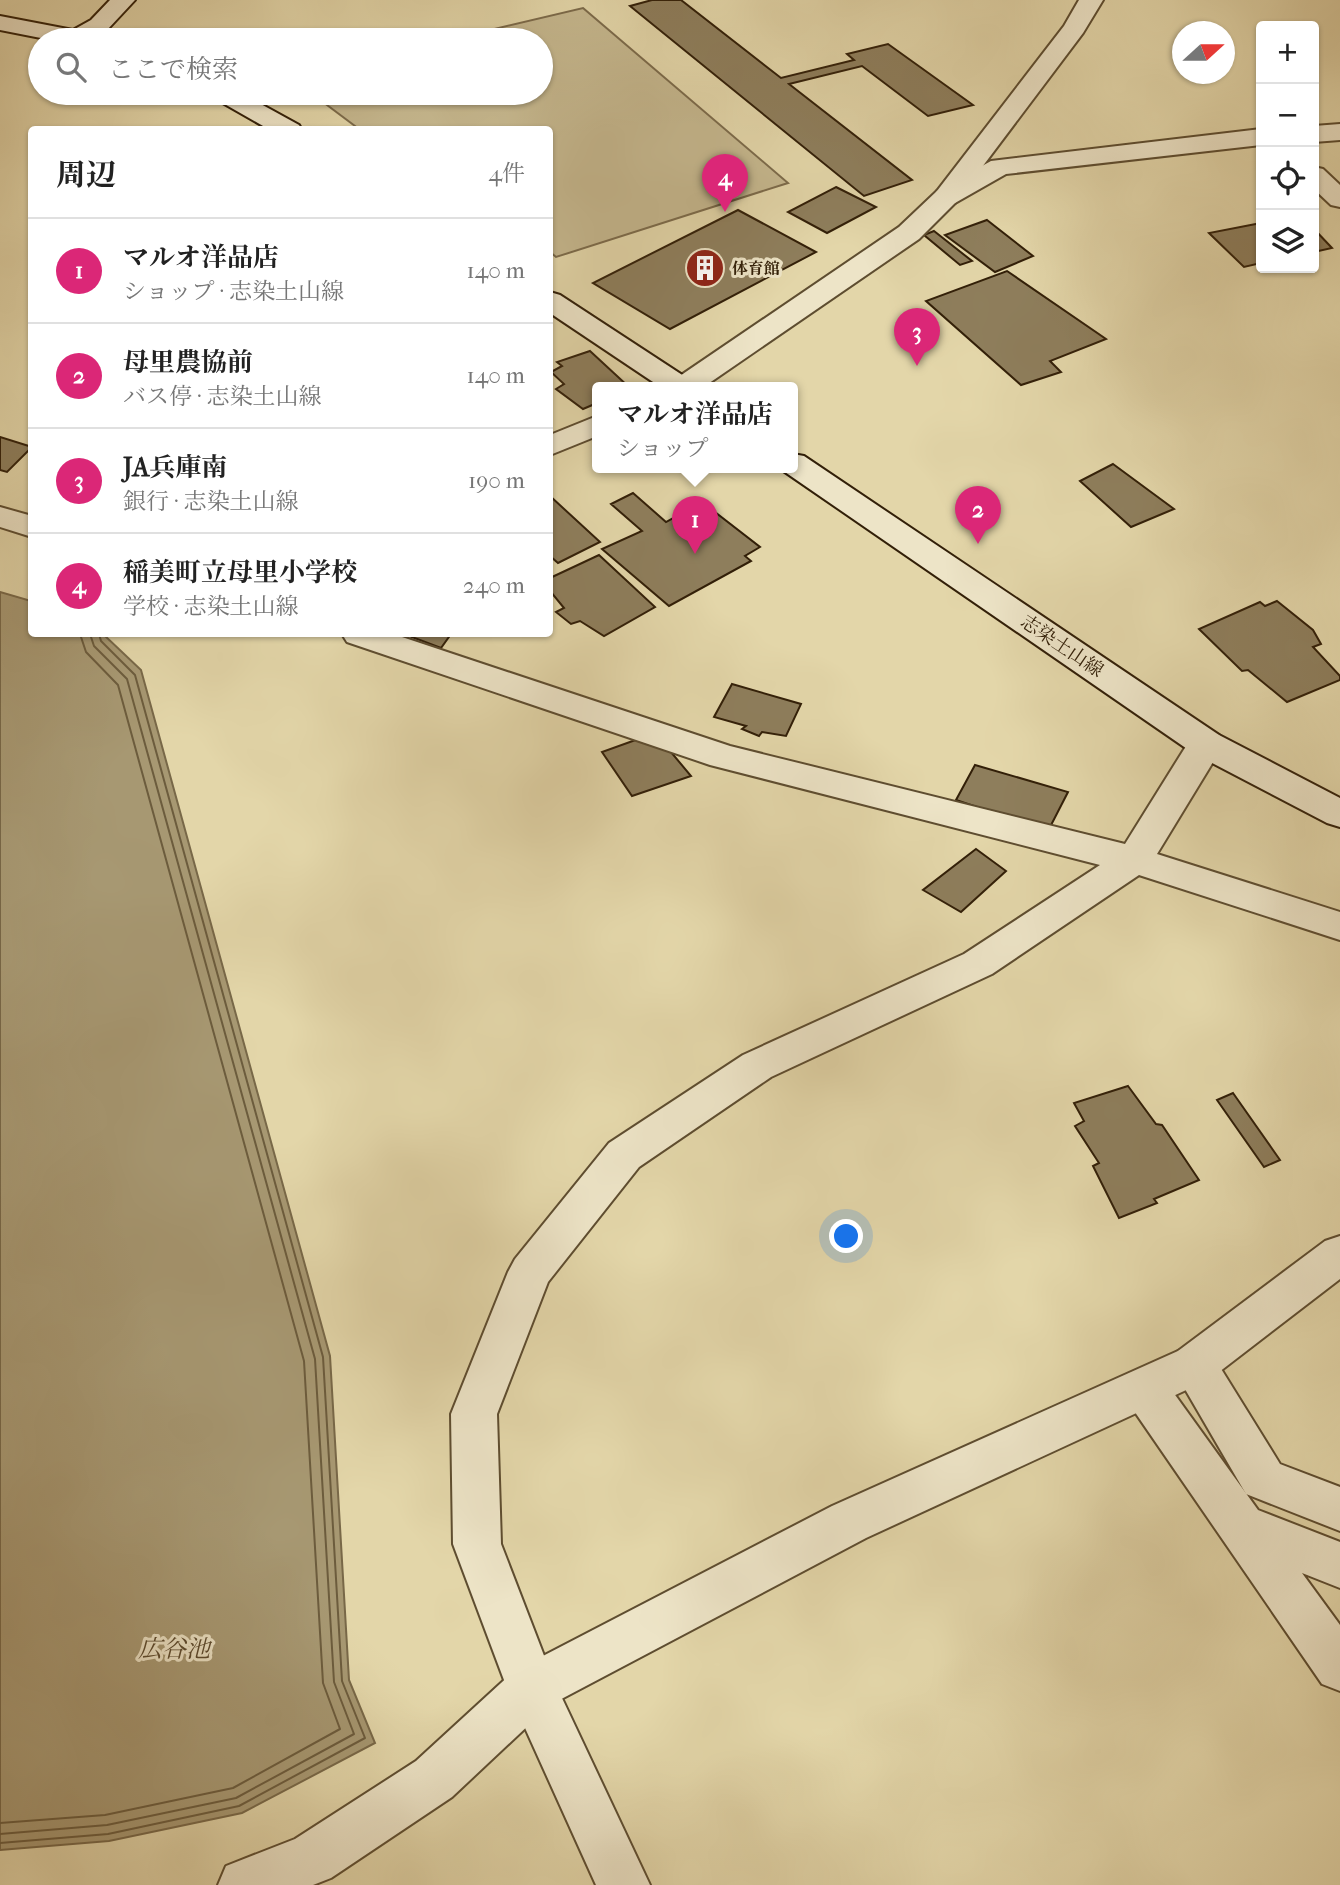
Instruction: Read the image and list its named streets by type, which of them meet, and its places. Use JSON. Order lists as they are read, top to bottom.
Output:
{
  "streets": {
    "street": ["志染土山線"]
  },
  "water": ["広谷池"],
  "places": {
    "building": ["体育館"]
  },
  "north": "right",
  "page": {
    "map_buttons": ["+", "−"],
    "search": "ここで検索",
    "heading": ["周辺", "4件"],
    "pins": [
      "4",
      "3",
      "2",
      "1"
    ],
    "list": [
      {
        "mark": "1",
        "name": "マルオ洋品店",
        "note": "ショップ · 志染土山線",
        "value": "140 m"
      },
      {
        "mark": "2",
        "name": "母里農協前",
        "note": "バス停 · 志染土山線",
        "value": "140 m"
      },
      {
        "mark": "3",
        "name": "JA兵庫南",
        "note": "銀行 · 志染土山線",
        "value": "190 m"
      },
      {
        "mark": "4",
        "name": "稲美町立母里小学校",
        "note": "学校 · 志染土山線",
        "value": "240 m"
      }
    ],
    "popup": ["マルオ洋品店", "ショップ"]
  }
}
